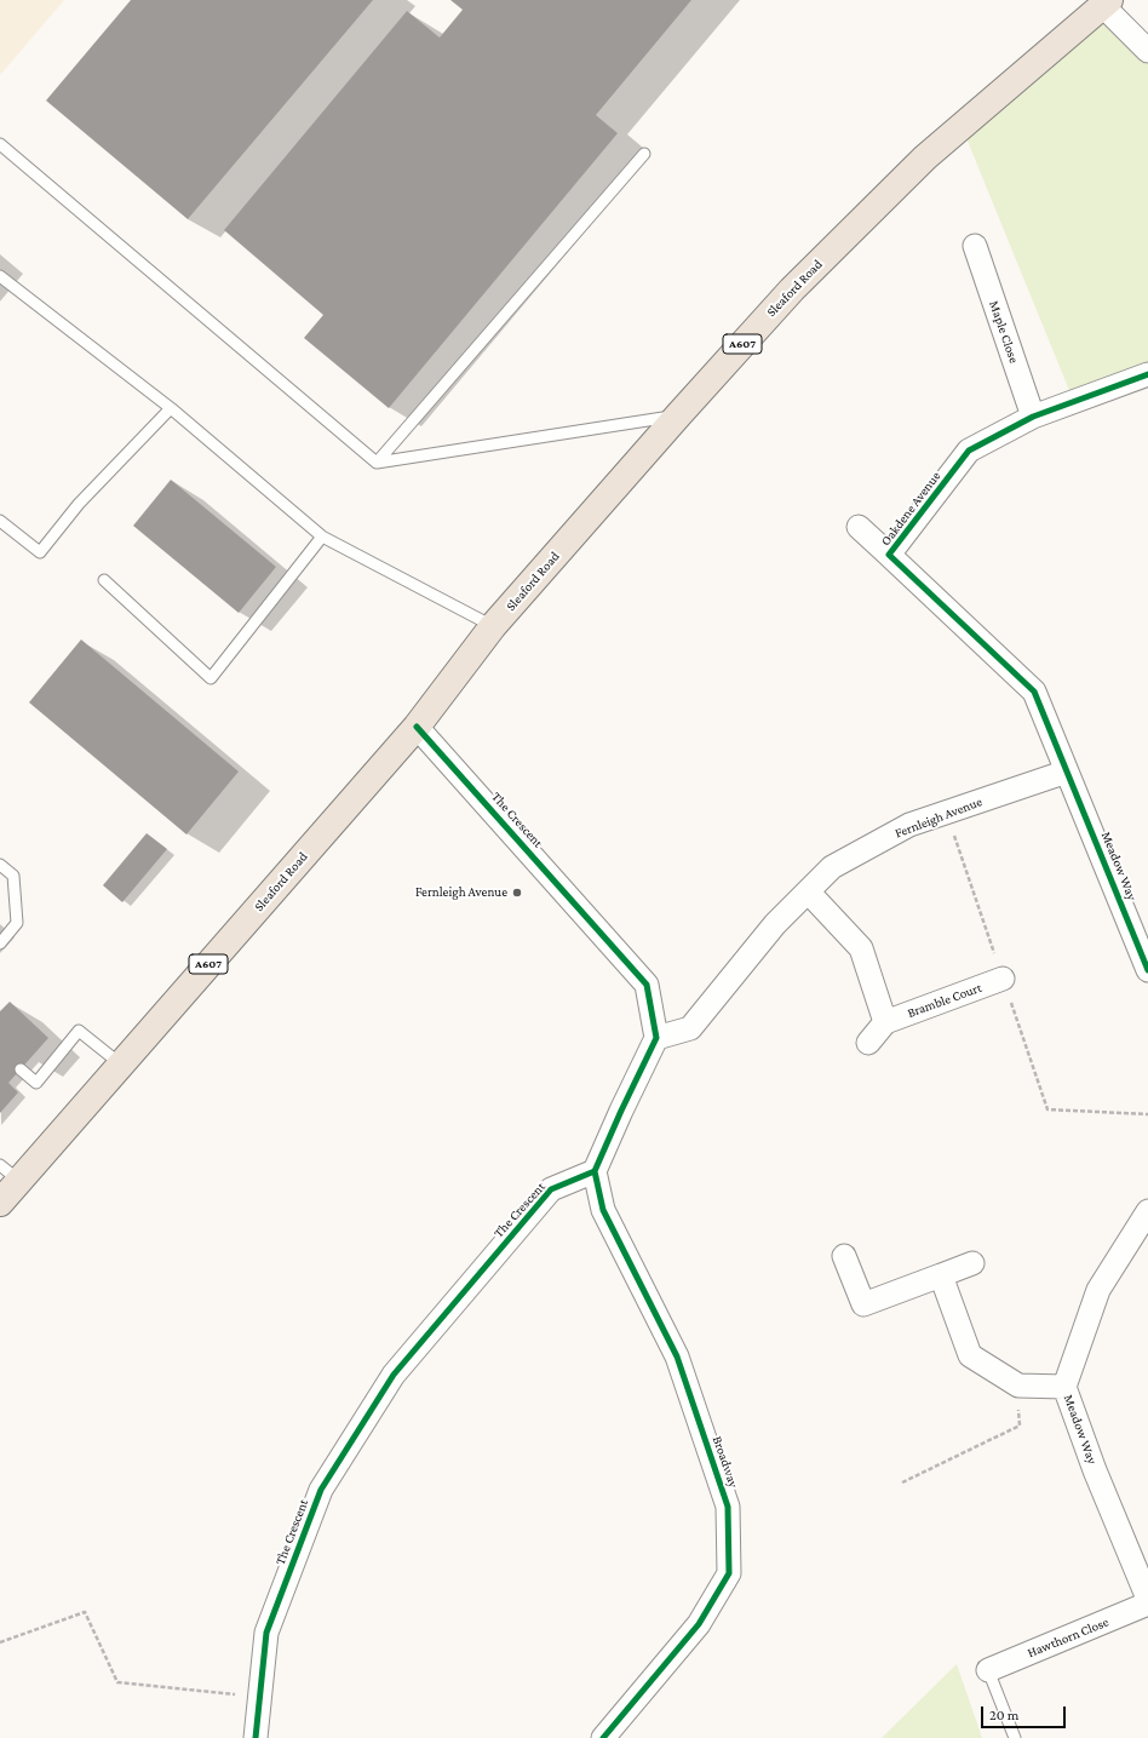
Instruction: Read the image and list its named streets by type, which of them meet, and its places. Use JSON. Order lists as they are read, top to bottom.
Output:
{
  "streets": {
    "main road": ["Sleaford Road", "A607"],
    "street": [
      "Maple Close",
      "Oakdene Avenue",
      "Fernleigh Avenue",
      "The Crescent",
      "Meadow Way",
      "Bramble Court",
      "Broadway",
      "Hawthorn Close"
    ]
  },
  "crossings": [
    ["Sleaford Road", "The Crescent"],
    ["Maple Close", "Oakdene Avenue"],
    ["Oakdene Avenue", "Fernleigh Avenue"],
    ["Oakdene Avenue", "Meadow Way"],
    ["Fernleigh Avenue", "The Crescent"],
    ["Fernleigh Avenue", "Meadow Way"],
    ["The Crescent", "Broadway"]
  ],
  "places": ["Fernleigh Avenue"],
  "scale_bar": "20 m"
}
